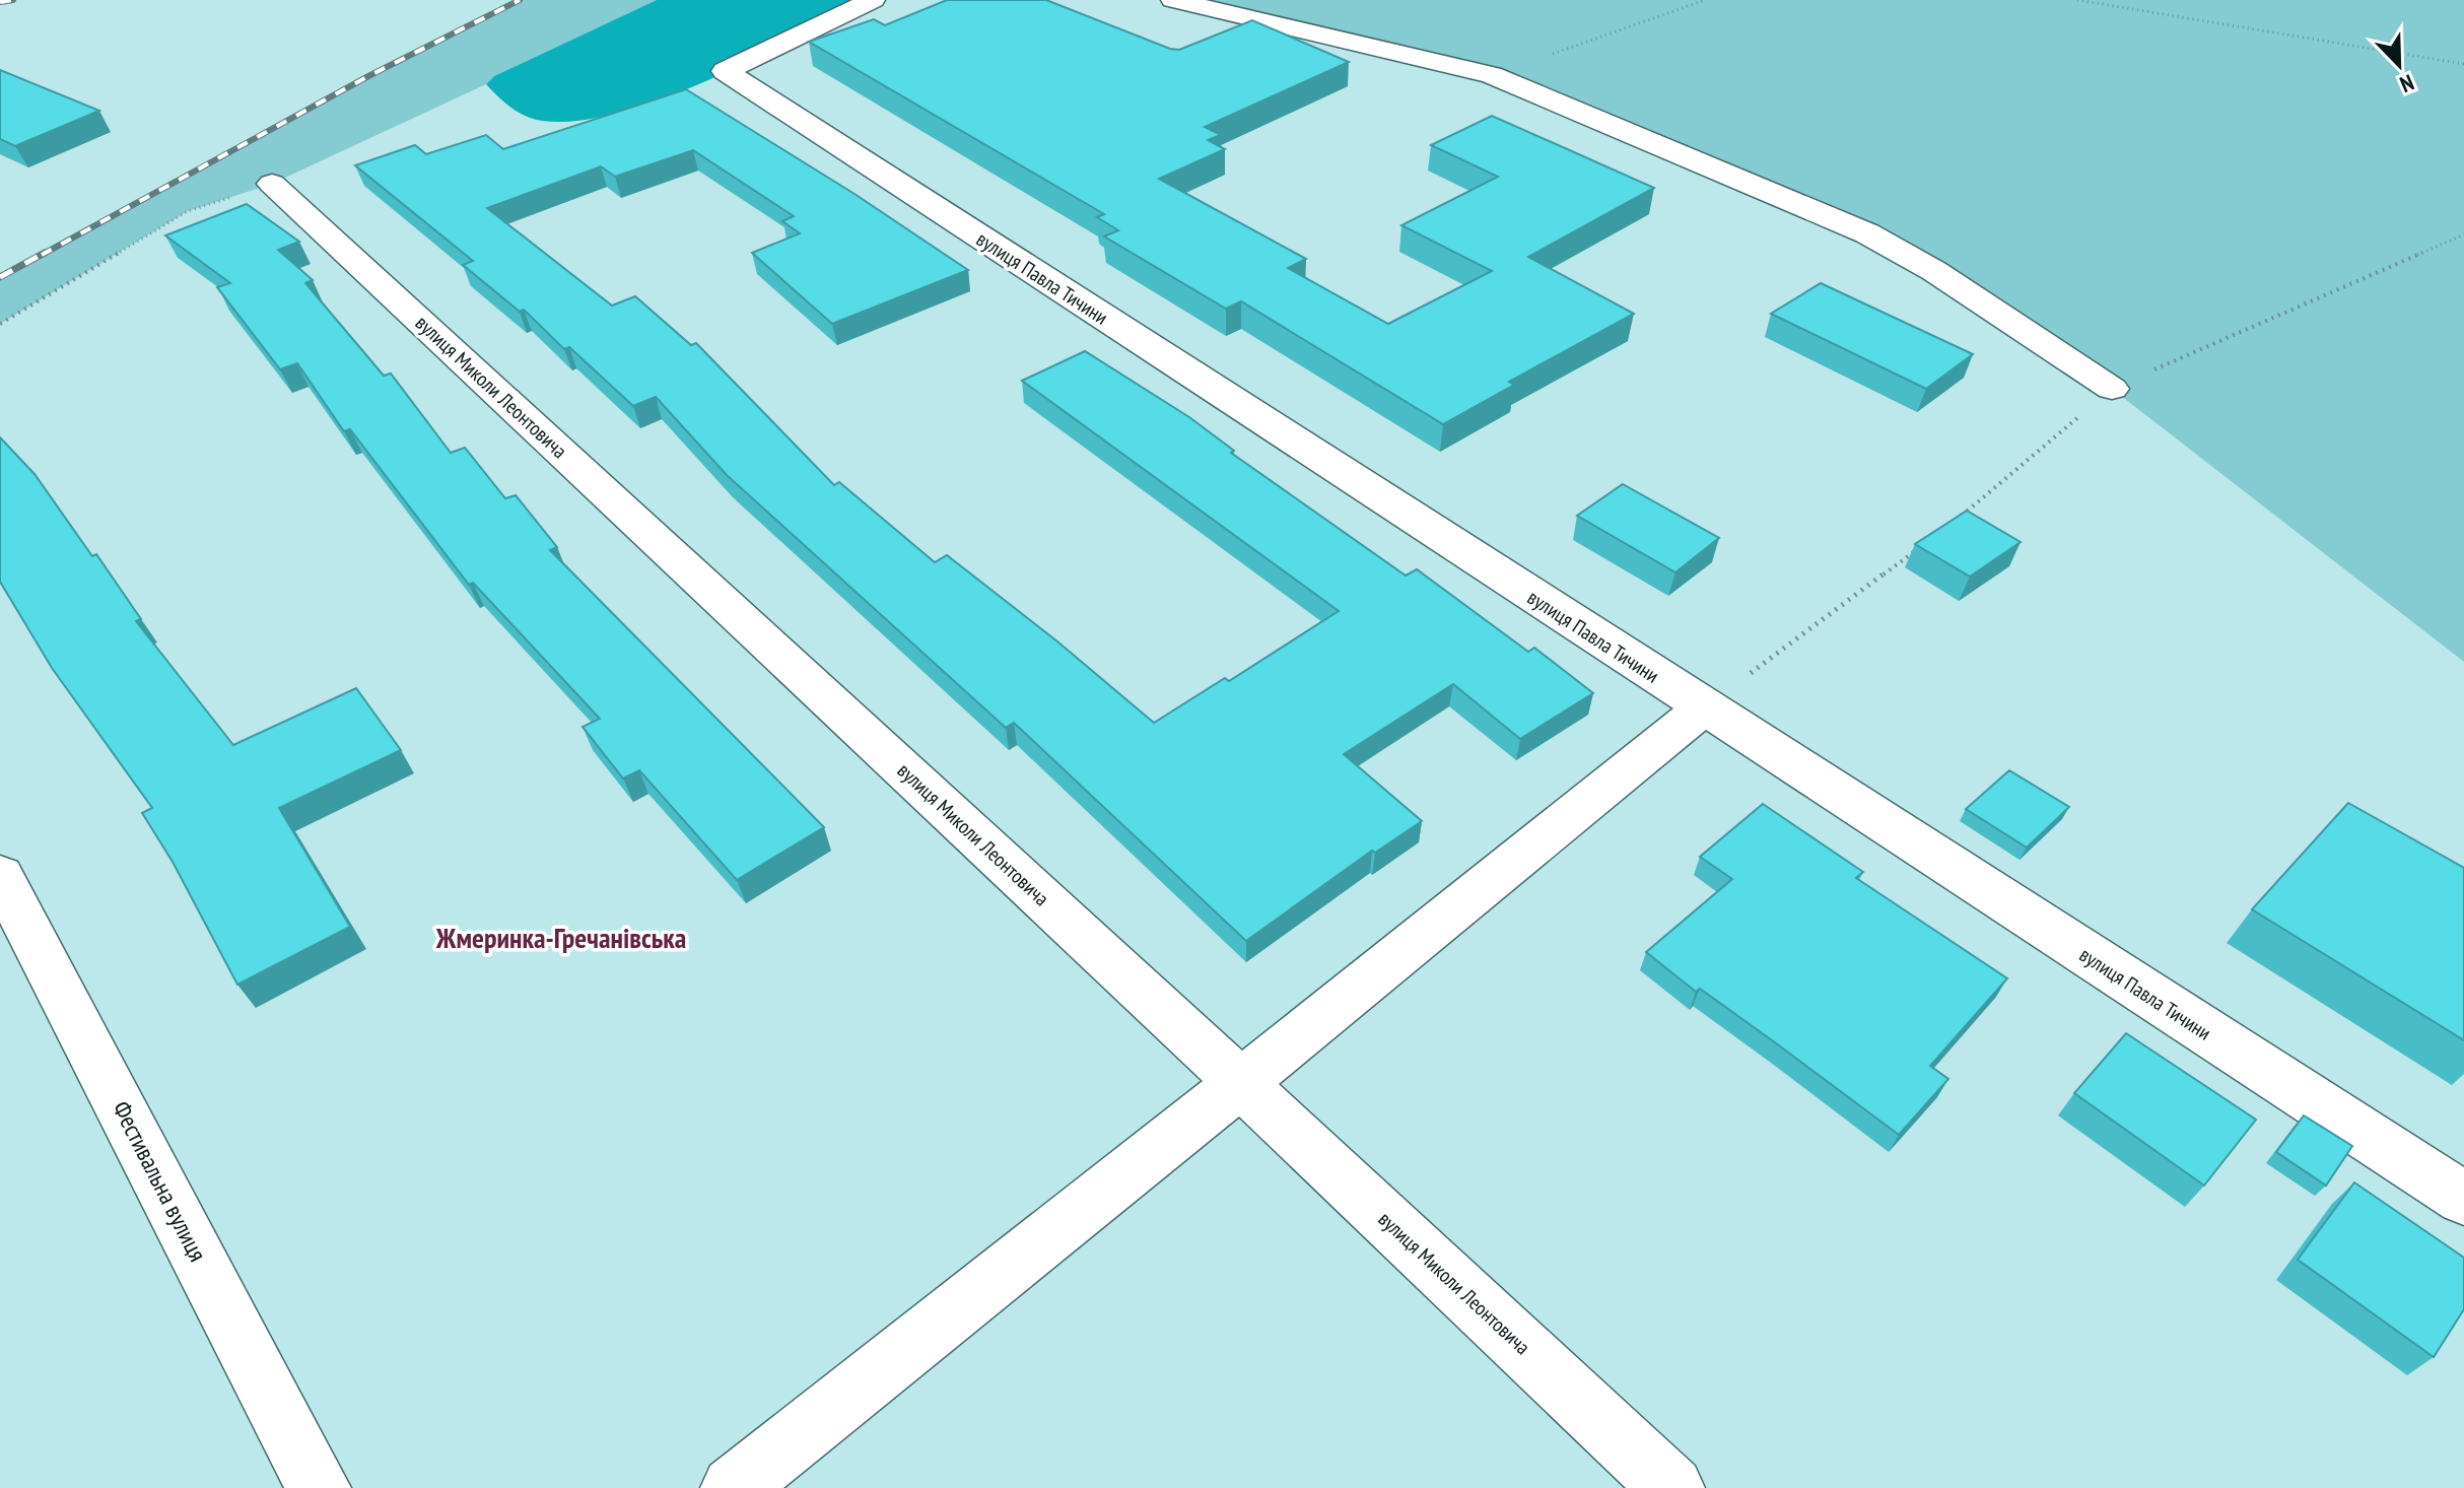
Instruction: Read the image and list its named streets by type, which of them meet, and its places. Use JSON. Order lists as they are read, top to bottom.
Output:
{
  "streets": {
    "street": ["вулиця Павла Тичини", "вулиця Миколи Леонтовича", "Фестивальна вулиця"]
  },
  "districts": ["Жмеринка-Гречанівська"],
  "north": "bottom right"
}
